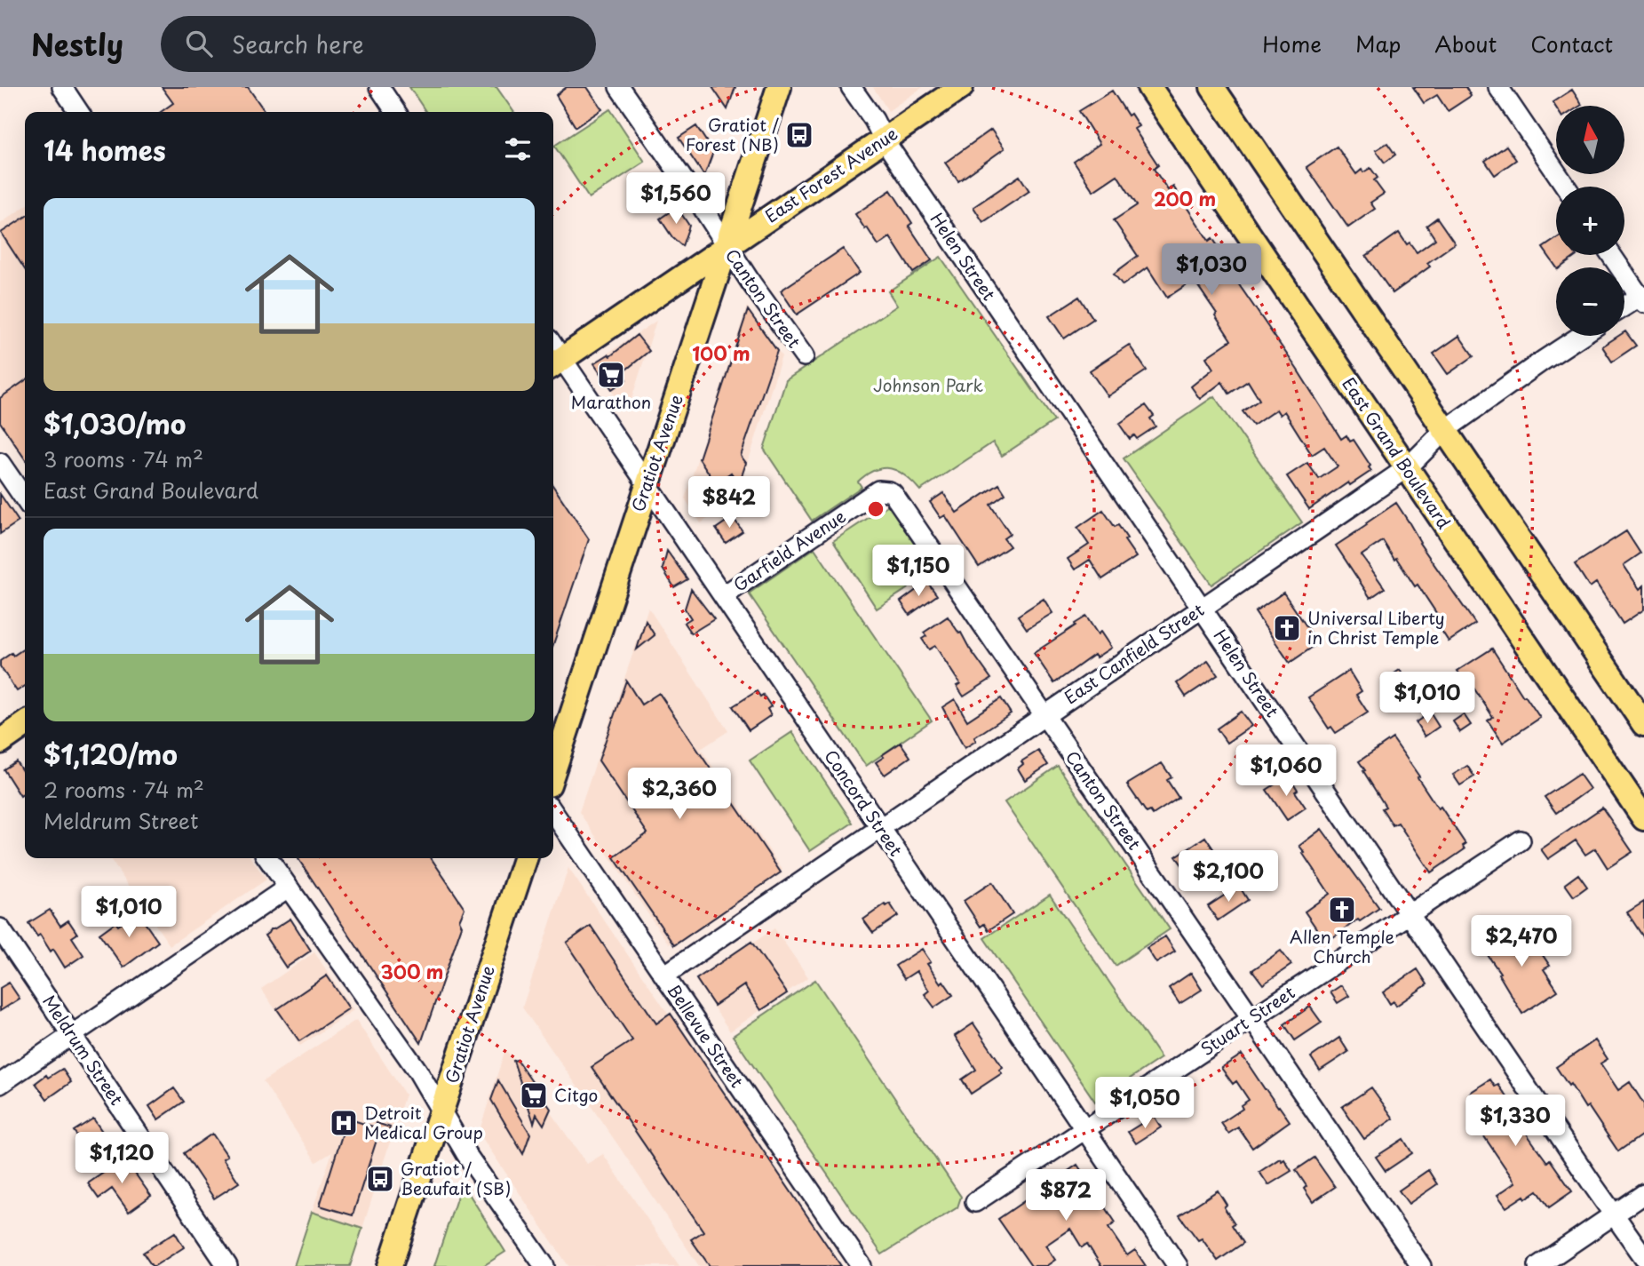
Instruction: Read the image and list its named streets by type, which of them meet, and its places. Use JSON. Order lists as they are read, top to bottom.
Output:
{
  "streets": {
    "main road": ["East Forest Avenue", "Gratiot Avenue", "East Grand Boulevard"],
    "street": [
      "Helen Street",
      "Canton Street",
      "Garfield Avenue",
      "East Canfield Street",
      "Concord Street",
      "Stuart Street",
      "Bellevue Street",
      "Meldrum Street"
    ]
  },
  "crossings": [
    ["East Forest Avenue", "Helen Street"],
    ["East Forest Avenue", "Canton Street"],
    ["East Forest Avenue", "Gratiot Avenue"],
    ["East Forest Avenue", "Concord Street"],
    ["Helen Street", "East Canfield Street"],
    ["Helen Street", "Stuart Street"],
    ["Canton Street", "Gratiot Avenue"],
    ["Canton Street", "Garfield Avenue"],
    ["Canton Street", "East Canfield Street"],
    ["Canton Street", "Stuart Street"],
    ["Gratiot Avenue", "Concord Street"],
    ["East Grand Boulevard", "East Canfield Street"],
    ["Garfield Avenue", "Concord Street"],
    ["East Canfield Street", "Concord Street"],
    ["East Canfield Street", "Bellevue Street"],
    ["Concord Street", "Stuart Street"]
  ],
  "parks": ["Johnson Park"],
  "places": {
    "bus stop": ["Gratiot / Forest (NB)", "Gratiot / Beaufait (SB)"],
    "supermarket": ["Marathon", "Citgo"],
    "church": ["Universal Liberty in Christ Temple", "Allen Temple Church"],
    "hospital": ["Detroit Medical Group"]
  },
  "north": "top",
  "page": {
    "header": "Nestly",
    "search": "Search here",
    "nav": [
      "Home",
      "Map",
      "About",
      "Contact"
    ],
    "map_buttons": ["+", "−"],
    "heading": "14 homes",
    "price": [
      "$1,560",
      "$1,030",
      "$842",
      "$1,150",
      "$1,010",
      "$1,060",
      "$2,360",
      "$2,100",
      "$1,010",
      "$2,470",
      "$1,050",
      "$1,330",
      "$1,120",
      "$872"
    ],
    "list": [
      {
        "name": "$1,030/mo",
        "note": "3 rooms · 74 m² · East Grand Boulevard"
      },
      {
        "name": "$1,120/mo",
        "note": "2 rooms · 74 m² · Meldrum Street"
      }
    ]
  },
  "rings": ["200 m", "100 m", "300 m"]
}
